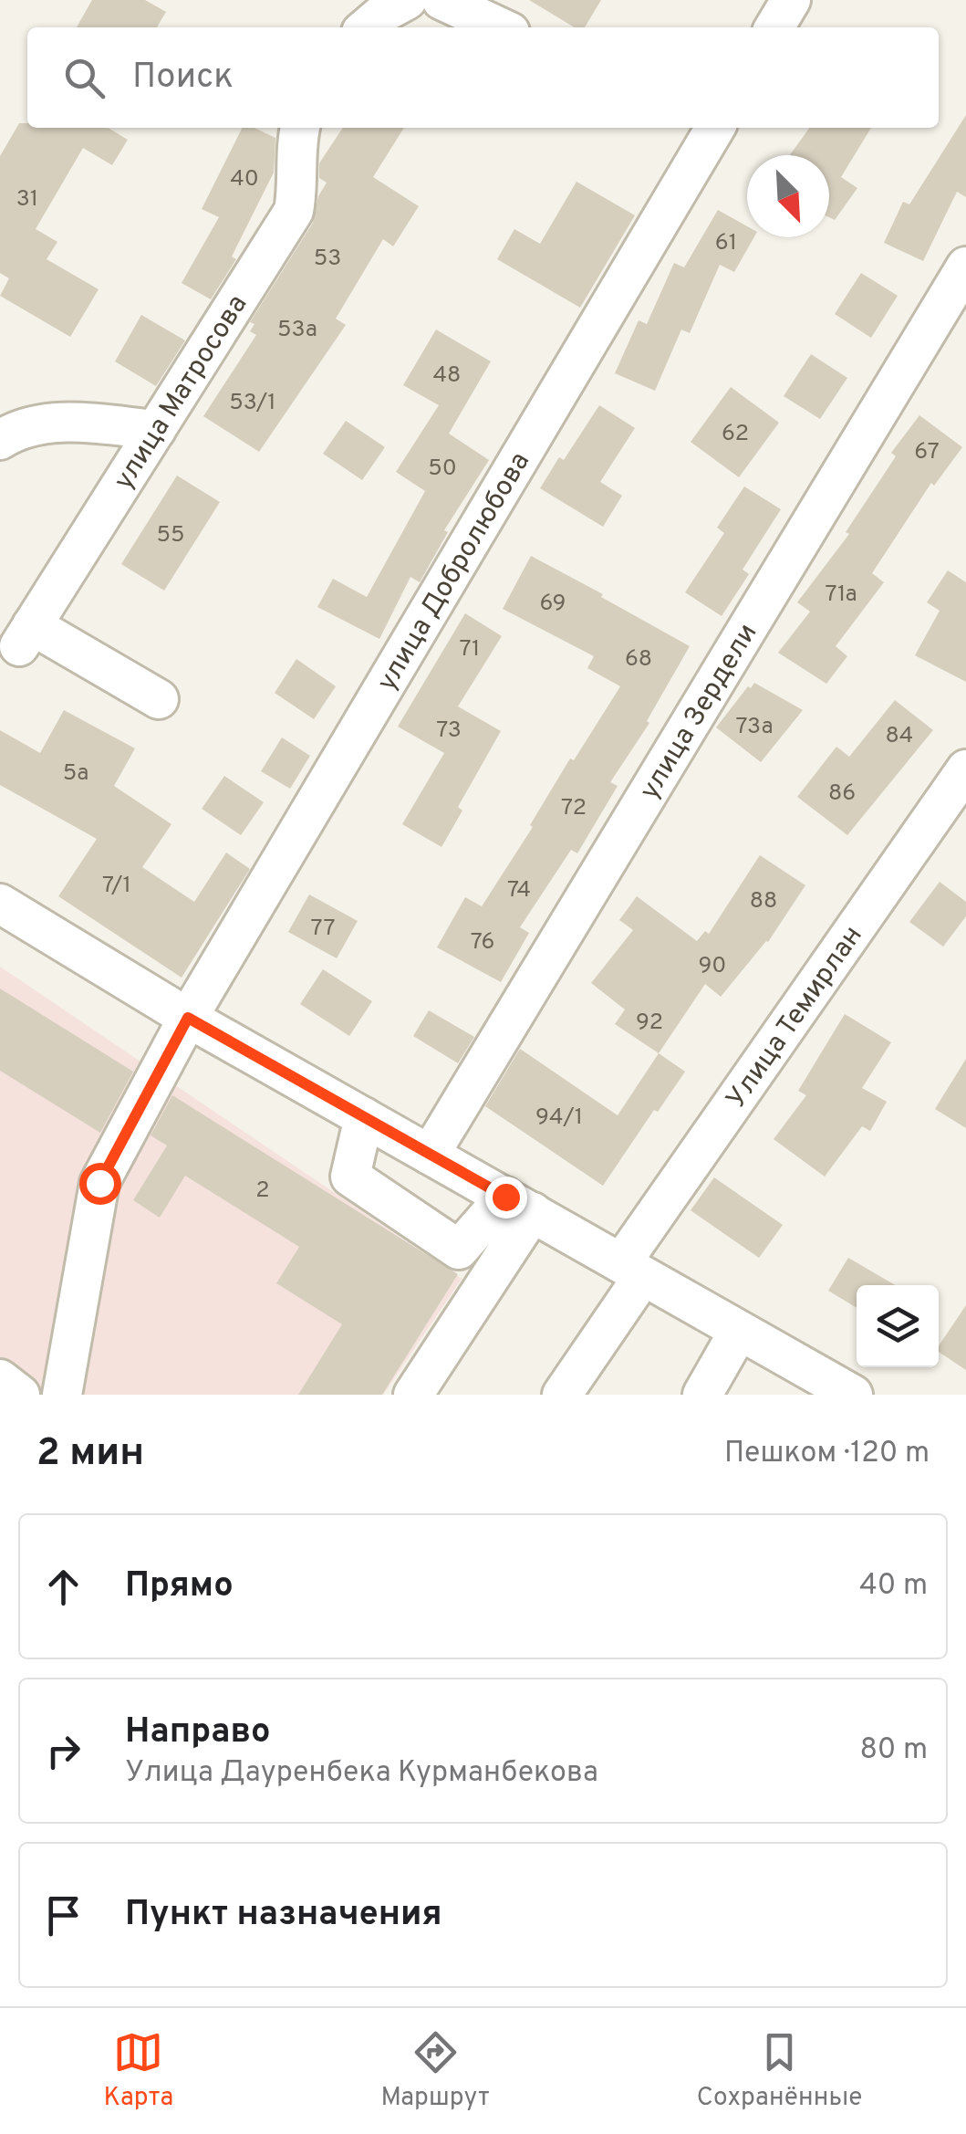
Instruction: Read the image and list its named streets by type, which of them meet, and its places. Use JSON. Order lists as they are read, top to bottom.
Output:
{
  "streets": {
    "street": [
      "улица Матросова",
      "улица Добролюбова",
      "улица Зердели",
      "Улица Темирлан"
    ]
  },
  "house_numbers": [
    "40",
    "31",
    "61",
    "53",
    "53а",
    "48",
    "53/1",
    "62",
    "67",
    "50",
    "55",
    "71а",
    "69",
    "71",
    "68",
    "73а",
    "73",
    "84",
    "5а",
    "86",
    "72",
    "7/1",
    "74",
    "88",
    "77",
    "76",
    "90",
    "92",
    "94/1",
    "2"
  ],
  "north": "bottom right",
  "page": {
    "search": "Поиск",
    "heading": ["2 мин", "Пешком · 120 m"],
    "list": [
      ["Прямо", "40 m"],
      ["Направо", "Улица Дауренбека Курманбекова", "80 m"],
      "Пункт назначения"
    ],
    "nav": ["Карта", "Маршрут", "Сохранённые"]
  }
}
